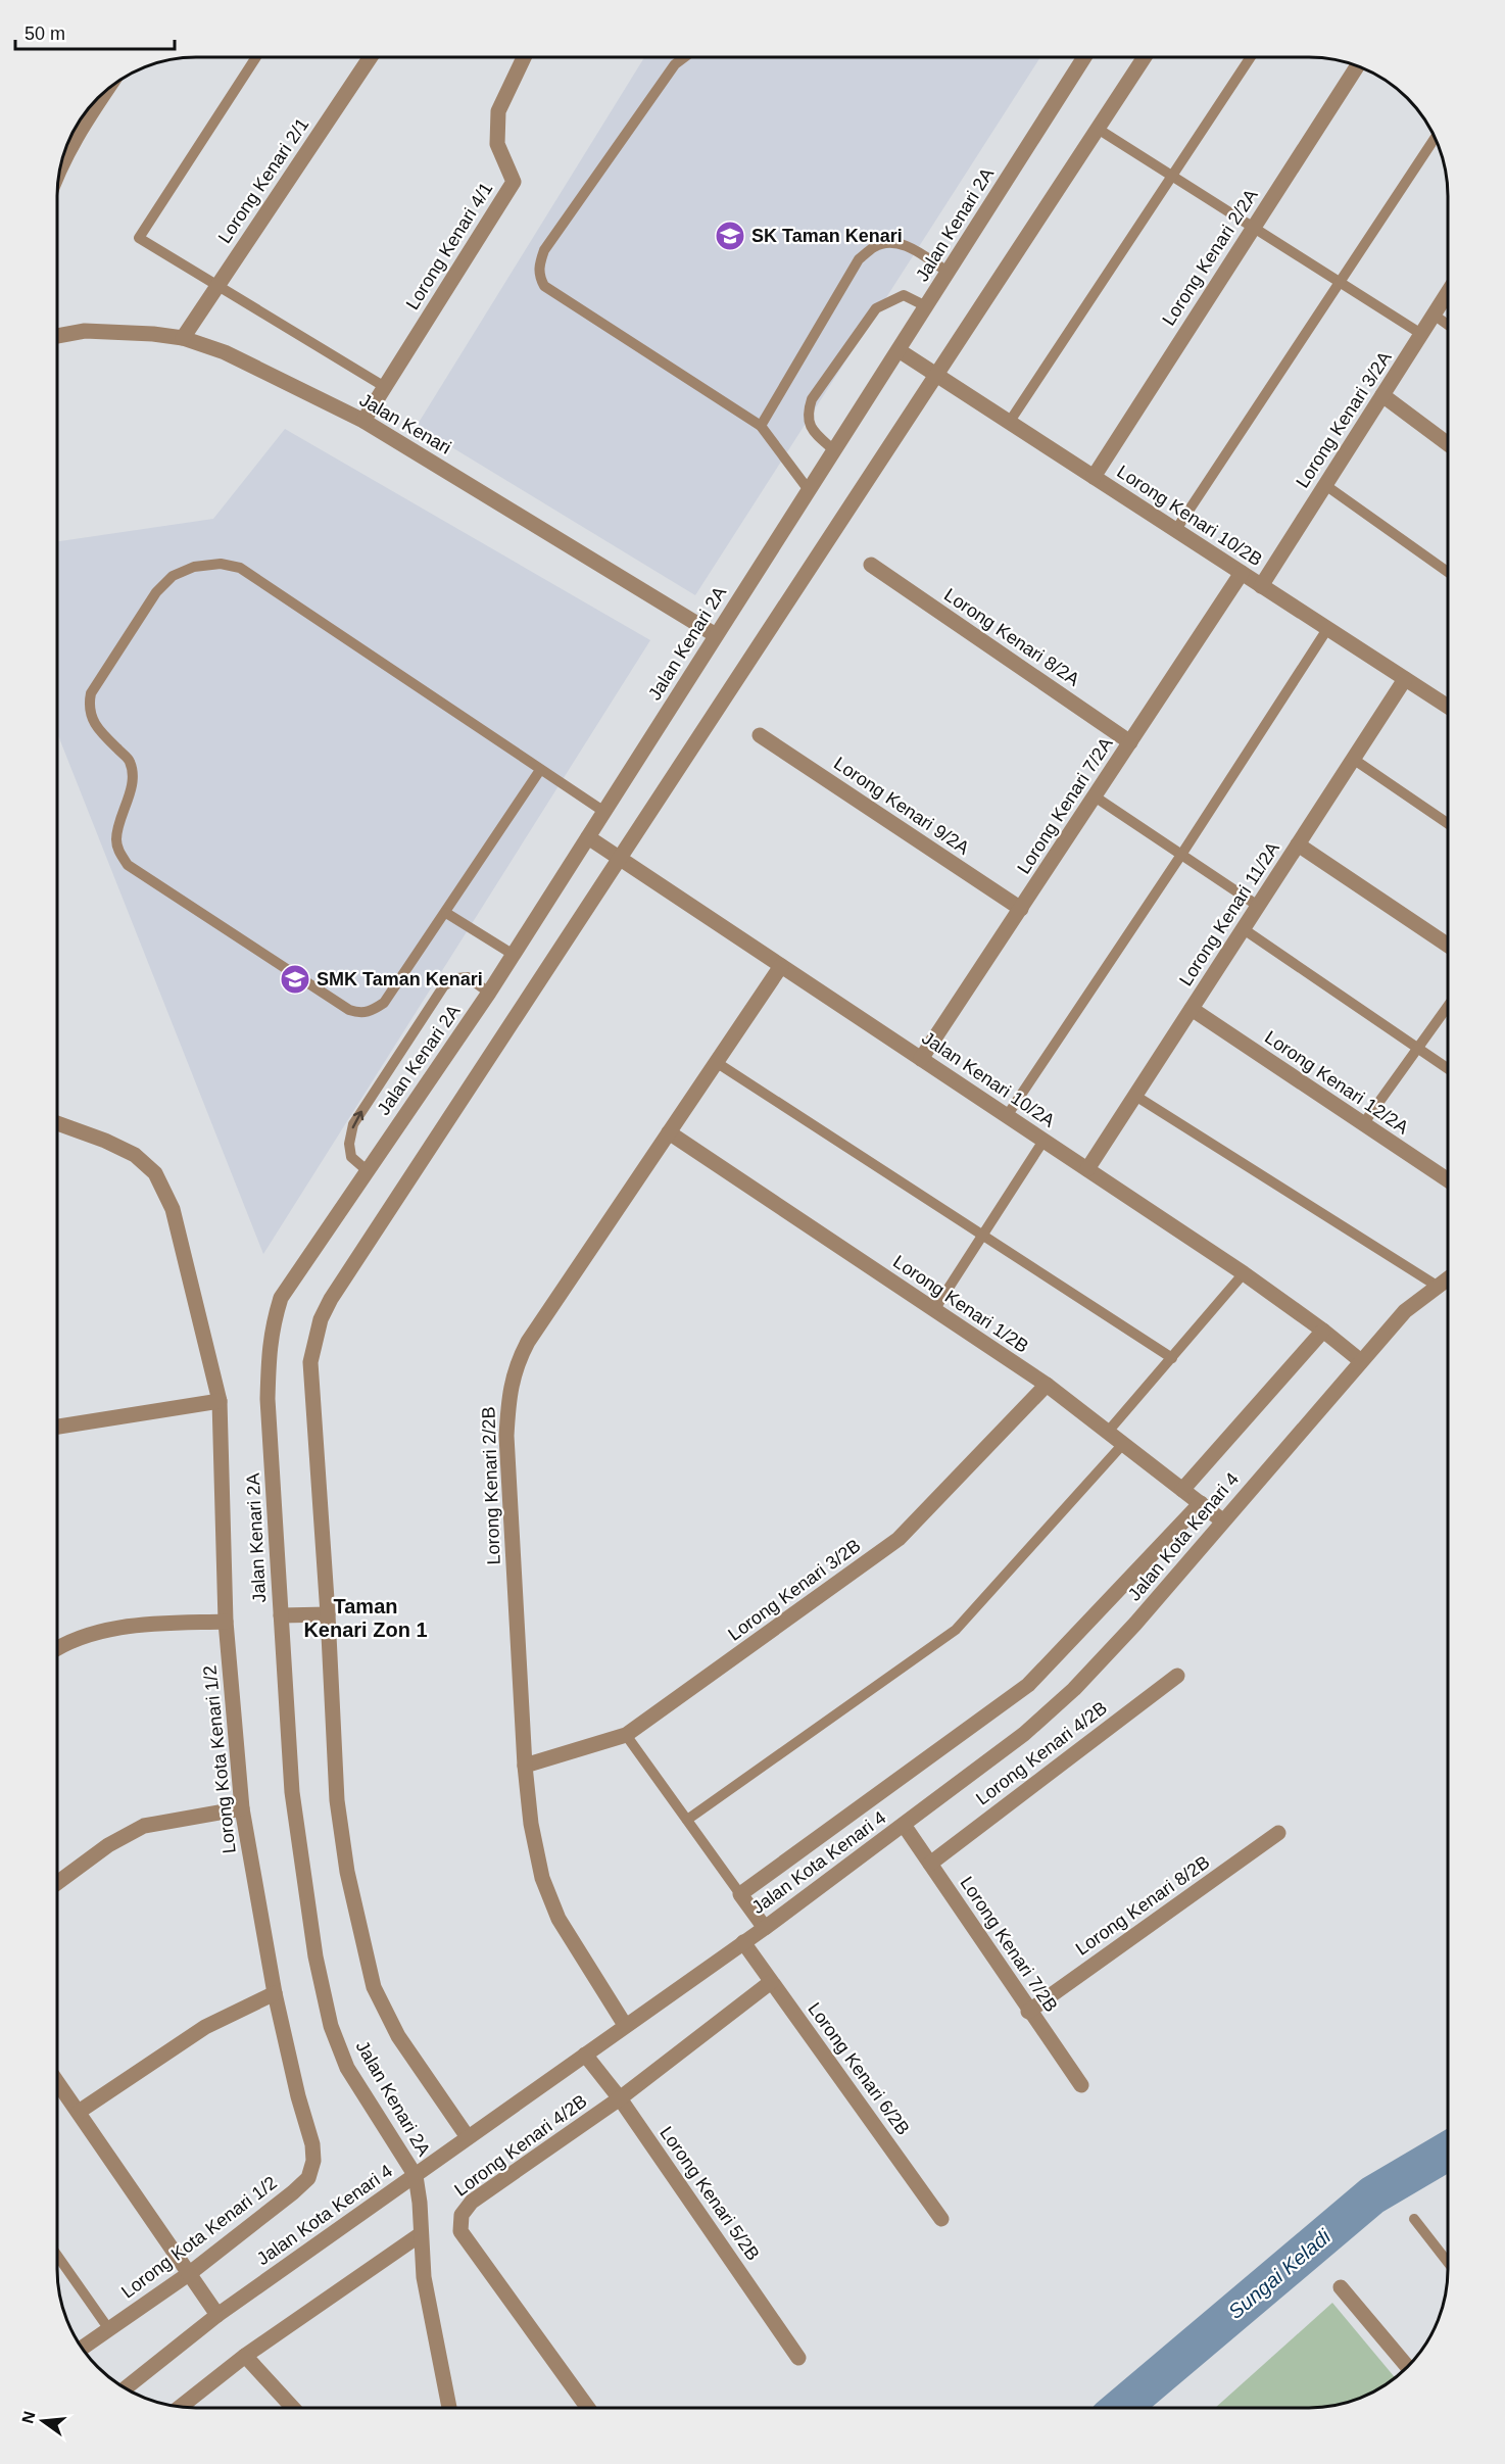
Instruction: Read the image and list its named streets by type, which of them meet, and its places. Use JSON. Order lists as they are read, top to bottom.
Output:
{
  "streets": {
    "street": [
      "Lorong Kenari 2/1",
      "Jalan Kenari 2A",
      "Lorong Kenari 4/1",
      "Lorong Kenari 2/2A",
      "Lorong Kenari 3/2A",
      "Jalan Kenari",
      "Lorong Kenari 10/2B",
      "Lorong Kenari 8/2A",
      "Lorong Kenari 9/2A",
      "Lorong Kenari 7/2A",
      "Lorong Kenari 11/2A",
      "Jalan Kenari 10/2A",
      "Lorong Kenari 12/2A",
      "Lorong Kenari 1/2B",
      "Lorong Kenari 2/2B",
      "Jalan Kota Kenari 4",
      "Lorong Kenari 3/2B",
      "Lorong Kenari 4/2B",
      "Lorong Kota Kenari 1/2",
      "Lorong Kenari 8/2B",
      "Lorong Kenari 7/2B",
      "Lorong Kenari 6/2B",
      "Lorong Kenari 5/2B"
    ]
  },
  "crossings": [
    ["Lorong Kenari 2/1", "Jalan Kenari"],
    ["Jalan Kenari 2A", "Jalan Kenari"],
    ["Jalan Kenari 2A", "Lorong Kenari 10/2B"],
    ["Jalan Kenari 2A", "Jalan Kenari 10/2A"],
    ["Jalan Kenari 2A", "Jalan Kota Kenari 4"],
    ["Lorong Kenari 4/1", "Jalan Kenari"],
    ["Lorong Kenari 2/2A", "Lorong Kenari 10/2B"],
    ["Lorong Kenari 3/2A", "Lorong Kenari 10/2B"],
    ["Lorong Kenari 10/2B", "Lorong Kenari 7/2A"],
    ["Lorong Kenari 10/2B", "Lorong Kenari 11/2A"],
    ["Lorong Kenari 8/2A", "Lorong Kenari 7/2A"],
    ["Lorong Kenari 9/2A", "Lorong Kenari 7/2A"],
    ["Lorong Kenari 7/2A", "Jalan Kenari 10/2A"],
    ["Lorong Kenari 11/2A", "Jalan Kenari 10/2A"],
    ["Lorong Kenari 11/2A", "Lorong Kenari 12/2A"],
    ["Jalan Kenari 10/2A", "Lorong Kenari 2/2B"],
    ["Jalan Kenari 10/2A", "Jalan Kota Kenari 4"],
    ["Lorong Kenari 1/2B", "Lorong Kenari 2/2B"],
    ["Lorong Kenari 1/2B", "Jalan Kota Kenari 4"],
    ["Lorong Kenari 1/2B", "Lorong Kenari 3/2B"],
    ["Lorong Kenari 2/2B", "Jalan Kota Kenari 4"],
    ["Lorong Kenari 2/2B", "Lorong Kenari 3/2B"],
    ["Jalan Kota Kenari 4", "Lorong Kenari 7/2B"],
    ["Jalan Kota Kenari 4", "Lorong Kenari 6/2B"],
    ["Jalan Kota Kenari 4", "Lorong Kenari 5/2B"],
    ["Lorong Kenari 4/2B", "Lorong Kenari 7/2B"],
    ["Lorong Kenari 4/2B", "Lorong Kenari 6/2B"],
    ["Lorong Kenari 4/2B", "Lorong Kenari 5/2B"],
    ["Lorong Kenari 8/2B", "Lorong Kenari 7/2B"]
  ],
  "districts": ["Taman Kenari Zon 1"],
  "water": ["Sungai Keladi"],
  "places": {
    "school or university": ["SK Taman Kenari", "SMK Taman Kenari"]
  },
  "scale_bar": "50 m",
  "north": "left"
}
